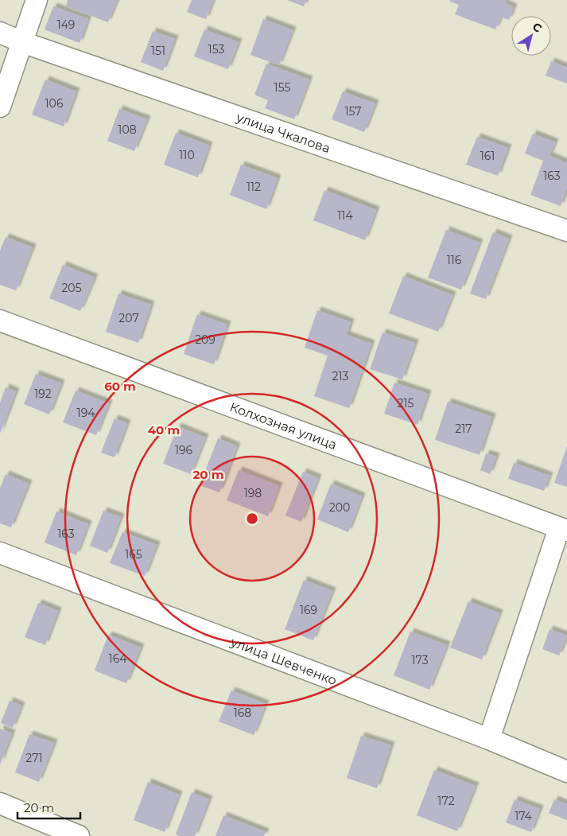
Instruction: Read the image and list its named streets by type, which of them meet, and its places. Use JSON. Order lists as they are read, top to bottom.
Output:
{
  "streets": {
    "street": ["улица Чкалова", "Колхозная улица", "улица Шевченко"]
  },
  "house_numbers": [
    "149",
    "153",
    "151",
    "155",
    "106",
    "157",
    "108",
    "110",
    "161",
    "163",
    "112",
    "114",
    "116",
    "205",
    "207",
    "209",
    "213",
    "192",
    "215",
    "194",
    "217",
    "196",
    "198",
    "200",
    "163",
    "165",
    "169",
    "164",
    "173",
    "168",
    "271",
    "172",
    "174"
  ],
  "scale_bar": "20 m",
  "north": "top right",
  "rings": ["60 m", "40 m", "20 m"]
}
